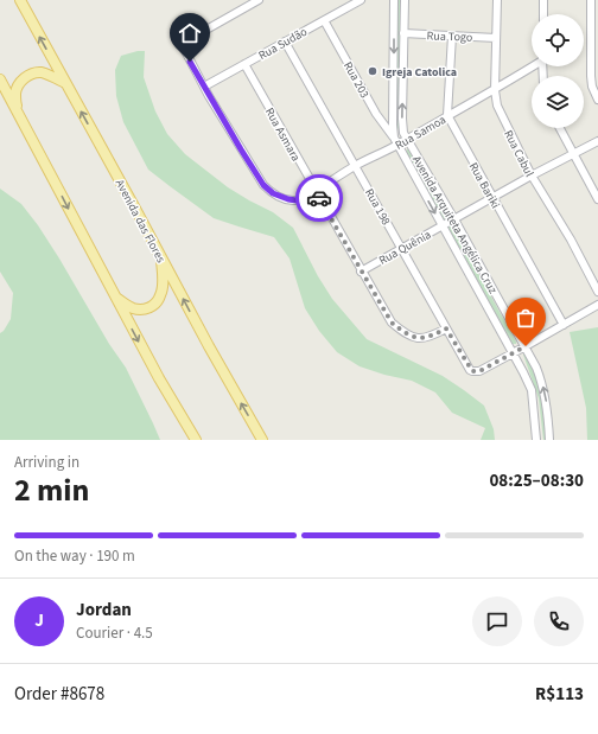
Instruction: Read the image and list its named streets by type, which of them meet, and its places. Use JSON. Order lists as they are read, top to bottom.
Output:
{
  "streets": {
    "main road": ["Avenida das Flores"],
    "street": [
      "Rua Togo",
      "Rua Sudão",
      "Rua 203",
      "Rua Samoa",
      "Rua Asmara",
      "Rua Cabul",
      "Rua Bariki",
      "Rua 198",
      "Avenida Arquiteta Angélica Cruz",
      "Rua Quênia"
    ]
  },
  "crossings": [
    ["Rua Togo", "Rua Cabul"],
    ["Rua Togo", "Avenida Arquiteta Angélica Cruz"],
    ["Rua Sudão", "Rua 203"],
    ["Rua Sudão", "Rua Samoa"],
    ["Rua Sudão", "Rua Asmara"],
    ["Rua Sudão", "Rua 198"],
    ["Rua 203", "Rua Samoa"],
    ["Rua 203", "Avenida Arquiteta Angélica Cruz"],
    ["Rua Samoa", "Rua Asmara"],
    ["Rua Samoa", "Rua Cabul"],
    ["Rua Samoa", "Rua Bariki"],
    ["Rua Samoa", "Rua 198"],
    ["Rua Samoa", "Avenida Arquiteta Angélica Cruz"],
    ["Rua Asmara", "Rua 198"],
    ["Rua Asmara", "Rua Quênia"],
    ["Rua Cabul", "Rua Quênia"],
    ["Rua Bariki", "Rua Quênia"],
    ["Rua 198", "Avenida Arquiteta Angélica Cruz"],
    ["Rua 198", "Rua Quênia"],
    ["Avenida Arquiteta Angélica Cruz", "Rua Quênia"]
  ],
  "places": ["Igreja Catolica"],
  "page": {
    "heading": ["2 min", "Arriving in", "08:25–08:30"],
    "panel": [
      "Jordan",
      "Courier · 4.5",
      "Order #8678",
      "R$113"
    ],
    "bar": "On the way · 190 m",
    "round": "J"
  }
}
